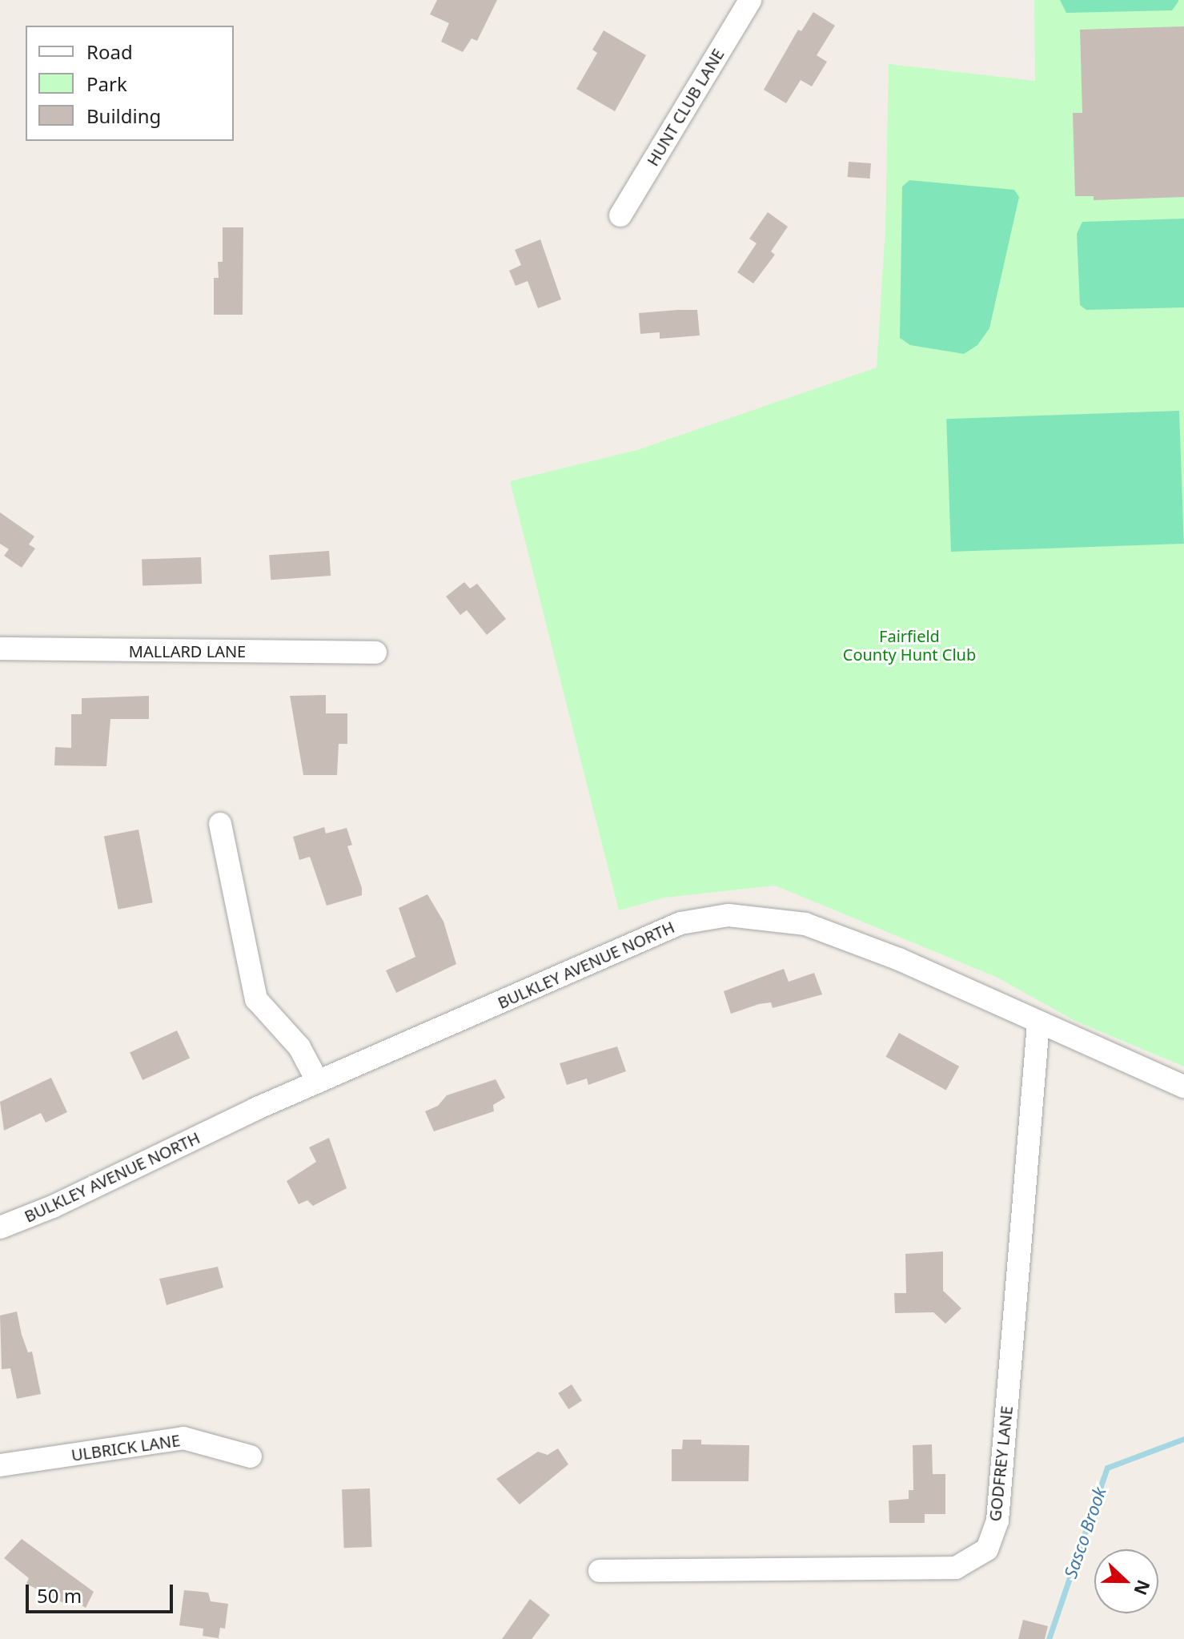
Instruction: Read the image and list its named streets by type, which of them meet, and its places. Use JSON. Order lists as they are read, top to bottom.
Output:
{
  "streets": {
    "street": [
      "HUNT CLUB LANE",
      "MALLARD LANE",
      "BULKLEY AVENUE NORTH",
      "ULBRICK LANE",
      "GODFREY LANE"
    ]
  },
  "crossings": [
    ["BULKLEY AVENUE NORTH", "GODFREY LANE"]
  ],
  "water": ["Sasco Brook"],
  "parks": ["Fairfield County Hunt Club"],
  "legend": ["Road", "Park", "Building"],
  "scale_bar": "50 m",
  "north": "right"
}
